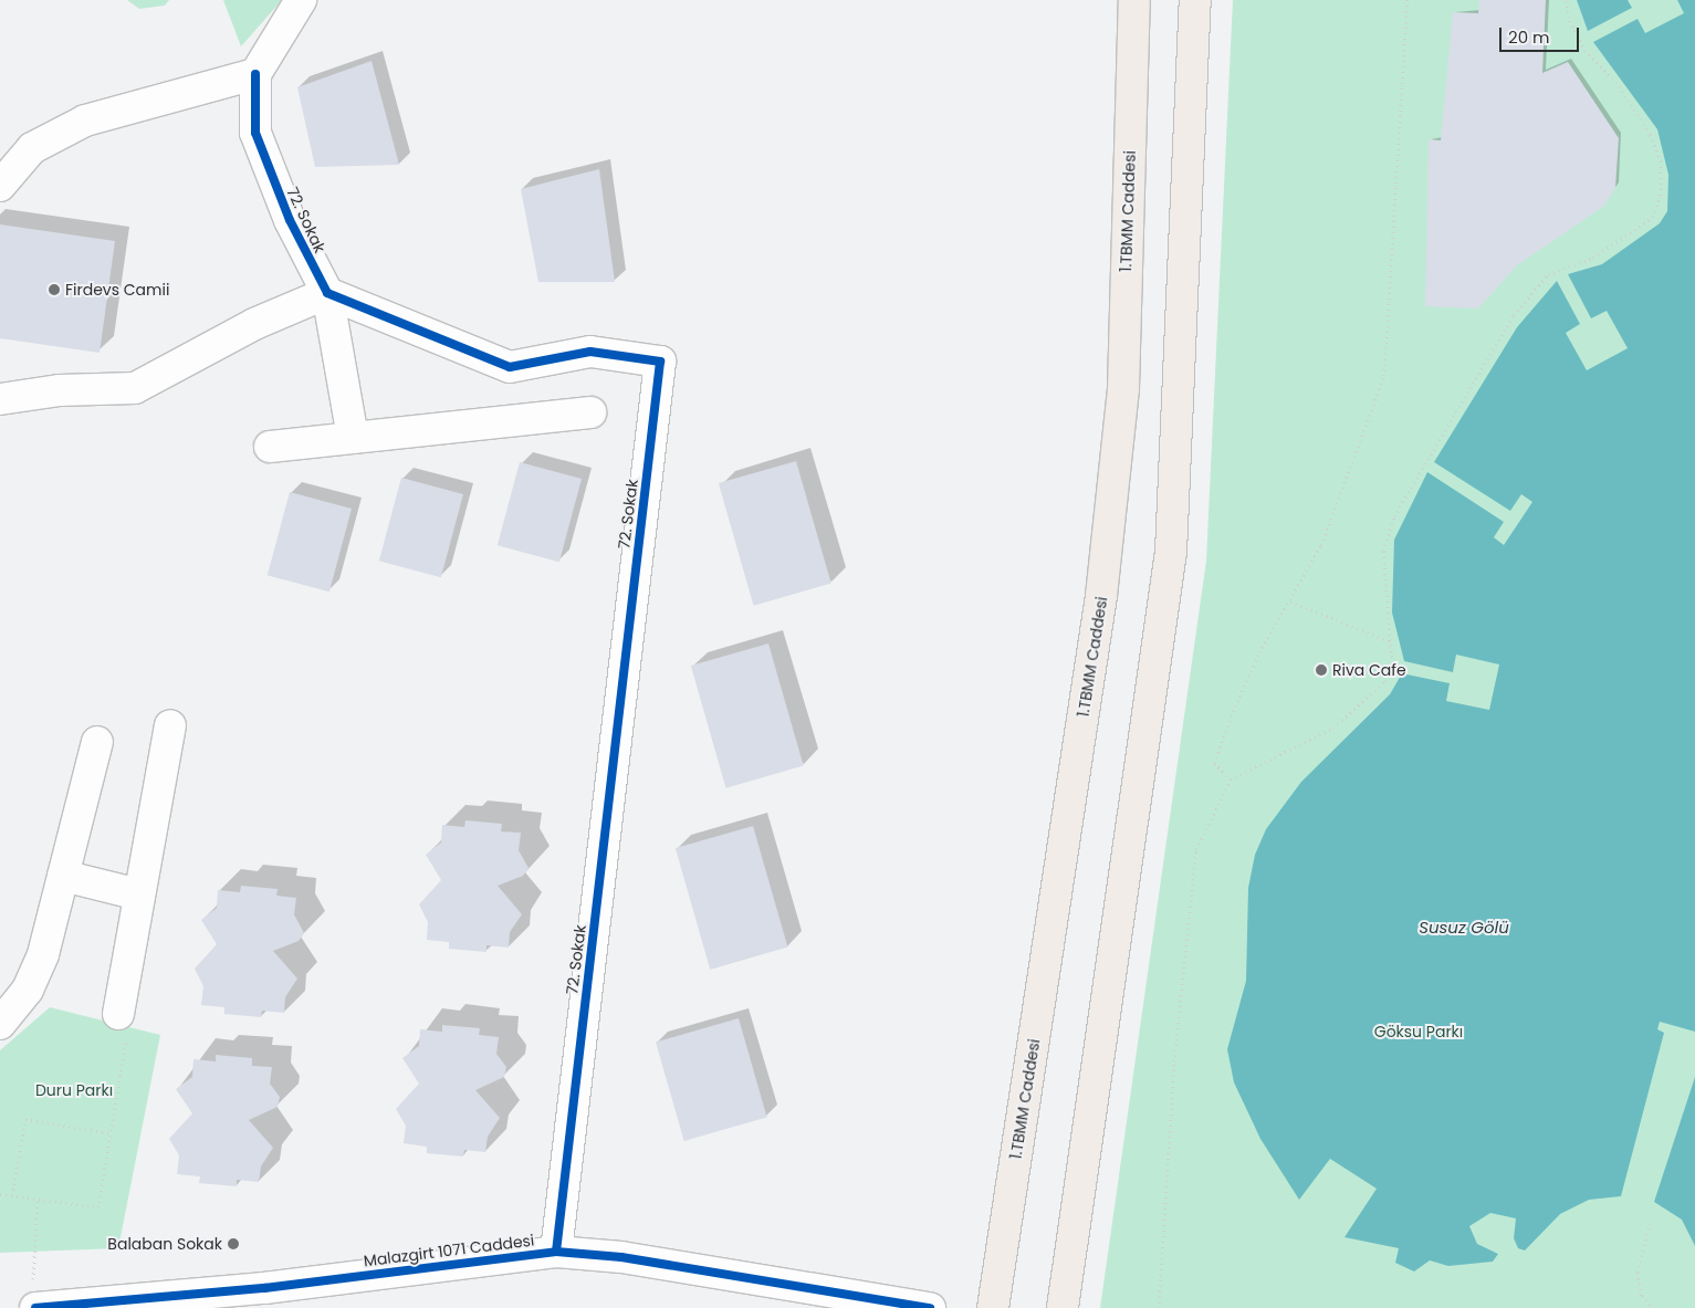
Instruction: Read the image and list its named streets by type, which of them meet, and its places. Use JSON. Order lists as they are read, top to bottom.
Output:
{
  "streets": {
    "main road": ["1.TBMM Caddesi"],
    "street": ["72. Sokak", "Malazgirt 1071 Caddesi"]
  },
  "crossings": [
    ["72. Sokak", "Malazgirt 1071 Caddesi"]
  ],
  "water": ["Susuz Gölü"],
  "parks": ["Göksu Parkı", "Duru Parkı"],
  "places": ["Firdevs Camii", "Riva Cafe", "Balaban Sokak"],
  "scale_bar": "20 m"
}
